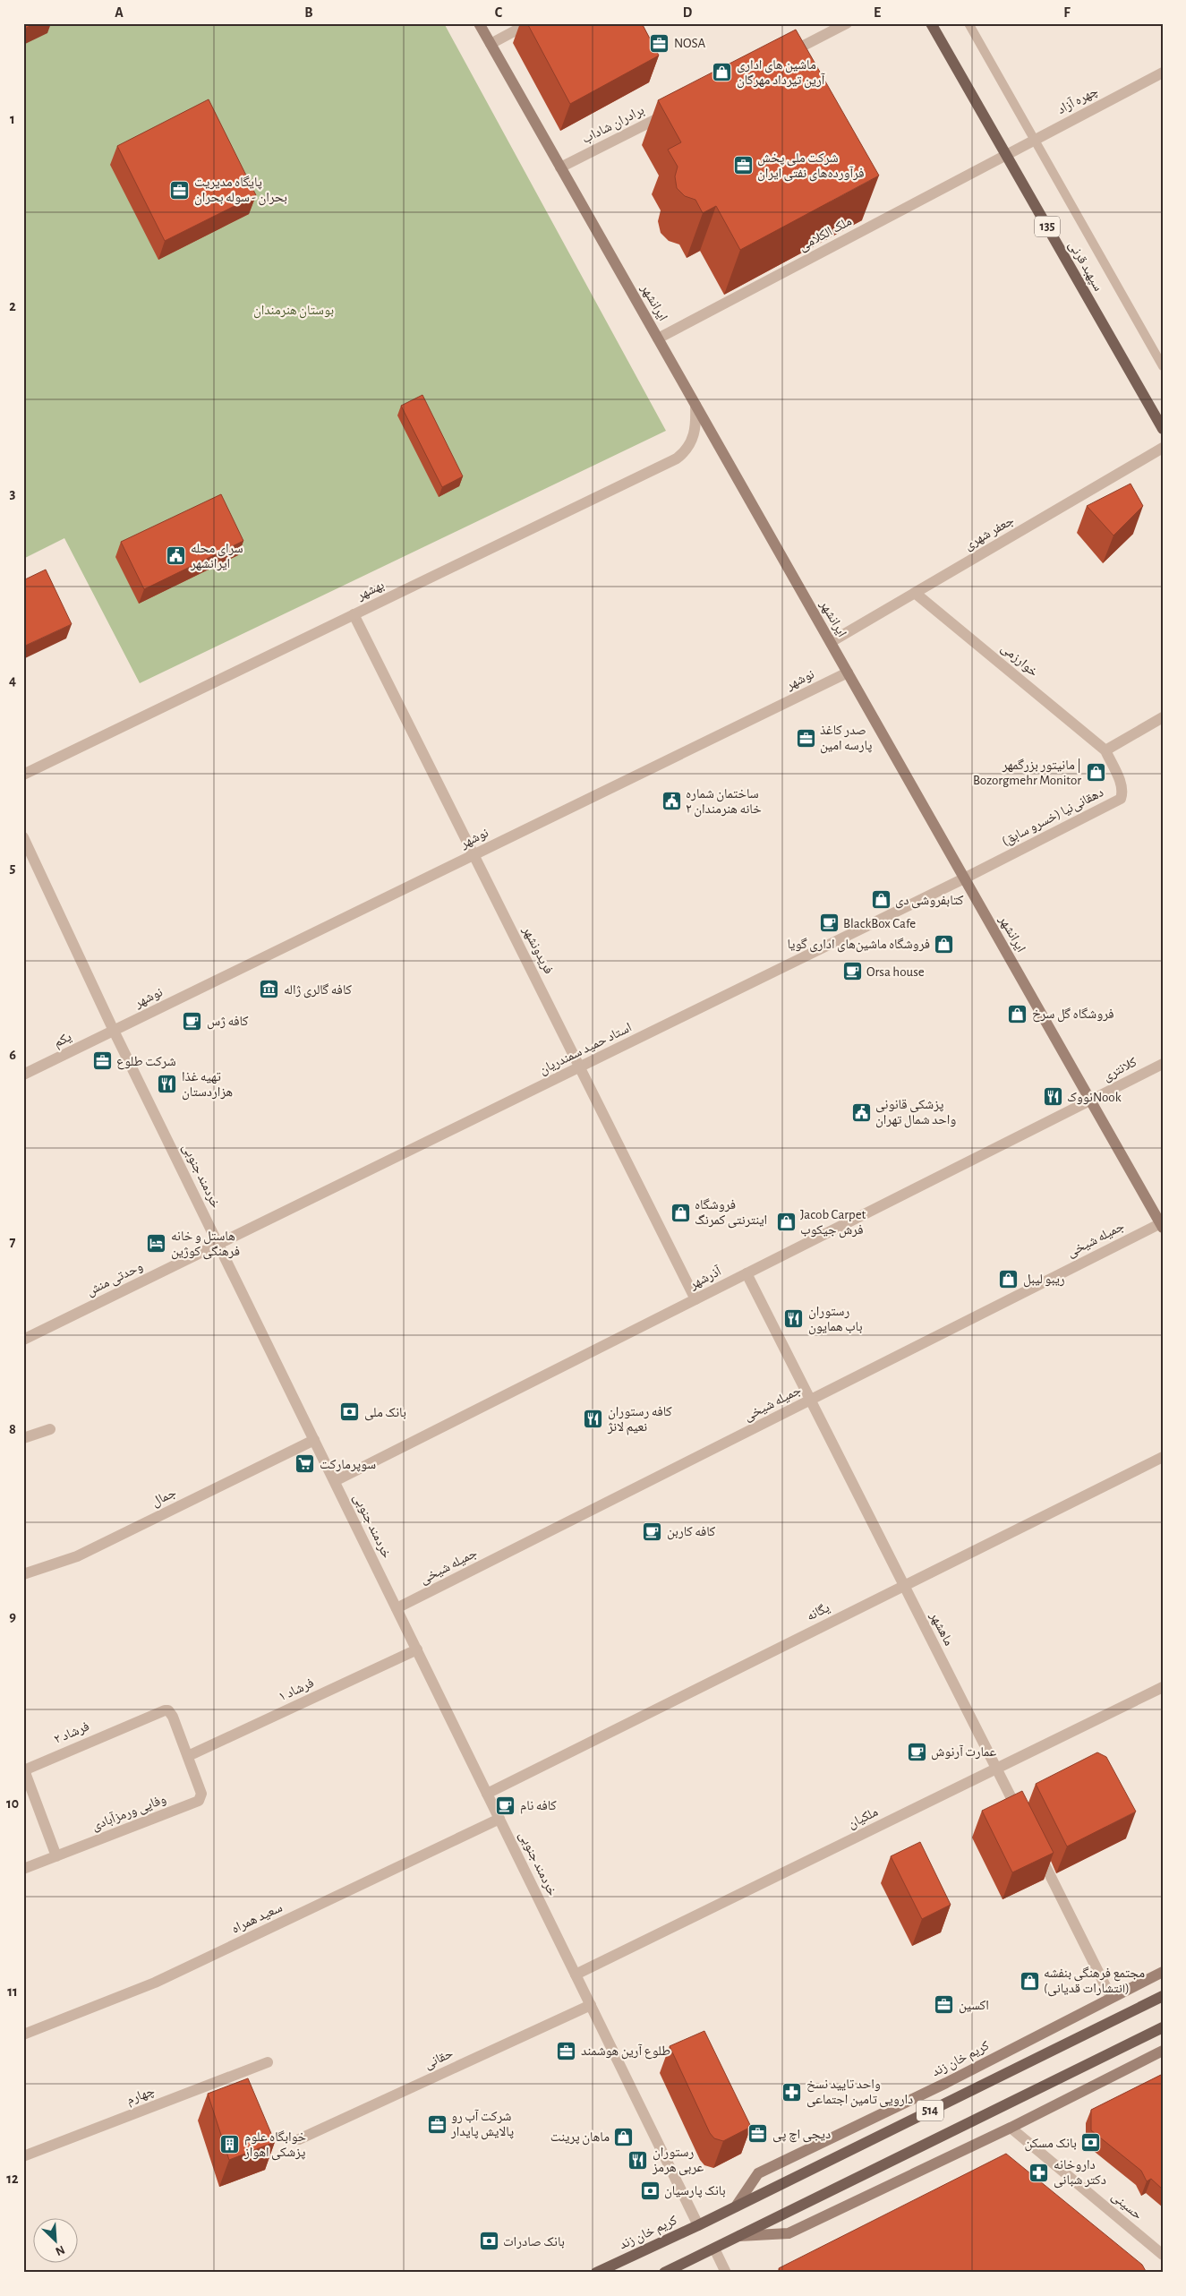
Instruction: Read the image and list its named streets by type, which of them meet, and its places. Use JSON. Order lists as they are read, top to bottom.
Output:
{
  "streets": {
    "main road": [
      "135",
      "سپهبد قرنی",
      "ایرانشهر",
      "کریم خان زند",
      "514"
    ],
    "street": [
      "چهره آزاد",
      "برادران شاداب",
      "ملک الکلامی",
      "جعفر شهری",
      "بهشهر",
      "خوارزمی",
      "نوشهر",
      "دهقانی‌نیا (خسرو سابق)",
      "فریدونشهر",
      "یکم",
      "استاد حمید سمندریان",
      "کلانتری",
      "خردمند جنوبی",
      "جمیله شیخی",
      "آذرشهر",
      "وحدتی منش",
      "جمال",
      "یگانه",
      "ماهشهر",
      "فرشاد ۱",
      "فرشاد ۲",
      "وفایی ورمزآبادی",
      "ملکیان",
      "سعید همراه",
      "حقانی",
      "چهارم",
      "حسینی"
    ]
  },
  "crossings": [
    ["چهره آزاد", "ملک الکلامی"],
    ["چهره آزاد", "سپهبد قرنی"],
    ["برادران شاداب", "ایرانشهر"],
    ["ملک الکلامی", "سپهبد قرنی"],
    ["ملک الکلامی", "ایرانشهر"],
    ["ایرانشهر", "جعفر شهری"],
    ["ایرانشهر", "بهشهر"],
    ["ایرانشهر", "نوشهر"],
    ["ایرانشهر", "دهقانی‌نیا (خسرو سابق)"],
    ["ایرانشهر", "استاد حمید سمندریان"],
    ["ایرانشهر", "کلانتری"],
    ["ایرانشهر", "جمیله شیخی"],
    ["ایرانشهر", "آذرشهر"],
    ["جعفر شهری", "خوارزمی"],
    ["بهشهر", "فریدونشهر"],
    ["خوارزمی", "دهقانی‌نیا (خسرو سابق)"],
    ["نوشهر", "فریدونشهر"],
    ["نوشهر", "یکم"],
    ["نوشهر", "خردمند جنوبی"],
    ["دهقانی‌نیا (خسرو سابق)", "استاد حمید سمندریان"],
    ["فریدونشهر", "استاد حمید سمندریان"],
    ["فریدونشهر", "آذرشهر"],
    ["یکم", "خردمند جنوبی"],
    ["استاد حمید سمندریان", "خردمند جنوبی"],
    ["استاد حمید سمندریان", "وحدتی منش"],
    ["کلانتری", "آذرشهر"],
    ["خردمند جنوبی", "جمیله شیخی"],
    ["خردمند جنوبی", "آذرشهر"],
    ["خردمند جنوبی", "وحدتی منش"],
    ["خردمند جنوبی", "جمال"],
    ["خردمند جنوبی", "یگانه"],
    ["خردمند جنوبی", "فرشاد ۱"],
    ["خردمند جنوبی", "ملکیان"],
    ["خردمند جنوبی", "سعید همراه"],
    ["خردمند جنوبی", "حقانی"],
    ["خردمند جنوبی", "کریم خان زند"],
    ["جمیله شیخی", "ماهشهر"],
    ["آذرشهر", "ماهشهر"],
    ["یگانه", "ماهشهر"],
    ["ماهشهر", "ملکیان"],
    ["فرشاد ۱", "فرشاد ۲"],
    ["فرشاد ۱", "وفایی ورمزآبادی"],
    ["فرشاد ۲", "وفایی ورمزآبادی"]
  ],
  "parks": ["بوستان هنرمندان"],
  "places": {
    "office": [
      "NOSA",
      "شرکت ملی پخش فرآورده‌های نفتی ایران",
      "پایگاه مدیریت بحران - سوله بحران",
      "صدر کاغذ پارسه امین",
      "شرکت طلوع",
      "اكسين",
      "طلوع آرین هوشمند",
      "شرکت آب رو پالایش پایدار",
      "دیجی اچ پی"
    ],
    "shop": [
      "ماشین های اداری آرین تیرداد مهرگان",
      "مانیتور بزرگمهر | Bozorgmehr Monitor",
      "کتابفروشی دی",
      "فروشگاه ماشین‌های اداری گویا",
      "فروشگاه گل سرخ",
      "فروشگاه اینترنتی کمرنگ",
      "Jacob Carpet فرش جیکوب",
      "ریبو لیبل",
      "مجتمع فرهنگی بنفشه (انتشارات قدیانی)",
      "ماهان پرینت"
    ],
    "public building": ["سرای محله ایرانشهر", "ساختمان شماره ۲ خانه هنرمندان", "پزشکی قانونی واحد شمال تهران"],
    "cafe": [
      "BlackBox Cafe",
      "Orsa house",
      "کافه ژس",
      "کافه کاربن",
      "عمارت آرنوش",
      "کافه نام"
    ],
    "museum": ["کافه گالری ژاله"],
    "restaurant": [
      "تهیه غذا هزاردستان",
      "نووکNook",
      "رستوران باب همایون",
      "کافه رستوران نعیم لانژ",
      "رستوران عربی هرمز"
    ],
    "hotel": ["هاستل و خانه فرهنگی کوژین"],
    "bank": [
      "بانک ملی",
      "بانک مسکن",
      "بانک پارسیان",
      "بانک صادرات"
    ],
    "supermarket": ["سوپرمارکت"],
    "pharmacy": ["واحد تایید نسخ دارویی تامین اجتماعی", "داروخانه دکتر شبانی"],
    "building": ["خوابگاه علوم پزشکی اهواز"]
  },
  "north": "bottom right",
  "grid": {
    "columns": [
      "A",
      "B",
      "C",
      "D",
      "E",
      "F"
    ],
    "rows": [
      "1",
      "2",
      "3",
      "4",
      "5",
      "6",
      "7",
      "8",
      "9",
      "10",
      "11",
      "12"
    ]
  }
}
